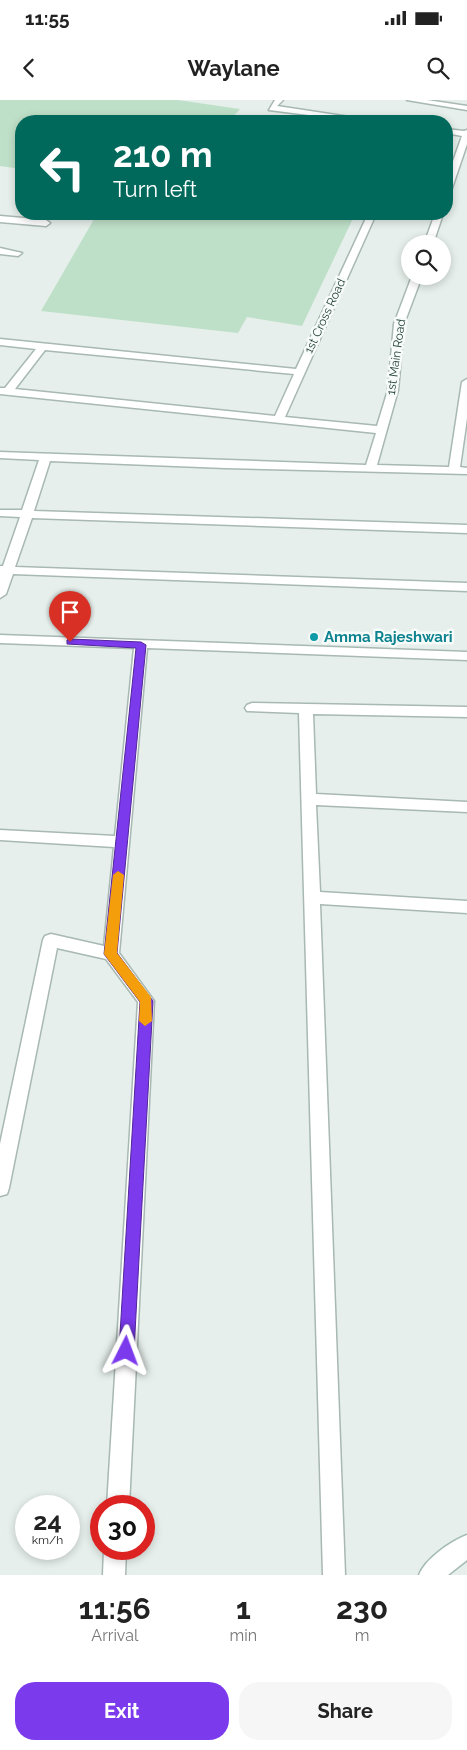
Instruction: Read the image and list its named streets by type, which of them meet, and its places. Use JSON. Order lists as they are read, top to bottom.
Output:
{
  "streets": {
    "street": ["1st Cross Road", "1st Main Road"]
  },
  "places": ["Amma Rajeshwari"],
  "page": {
    "status": "11:55",
    "header": "Waylane",
    "turn": ["210 m", "Turn left"],
    "speed": "24 km/h",
    "limit": "30",
    "eta": [
      "11:56",
      "Arrival",
      "1",
      "min",
      "230",
      "m"
    ],
    "buttons": ["Exit", "Share"]
  }
}
